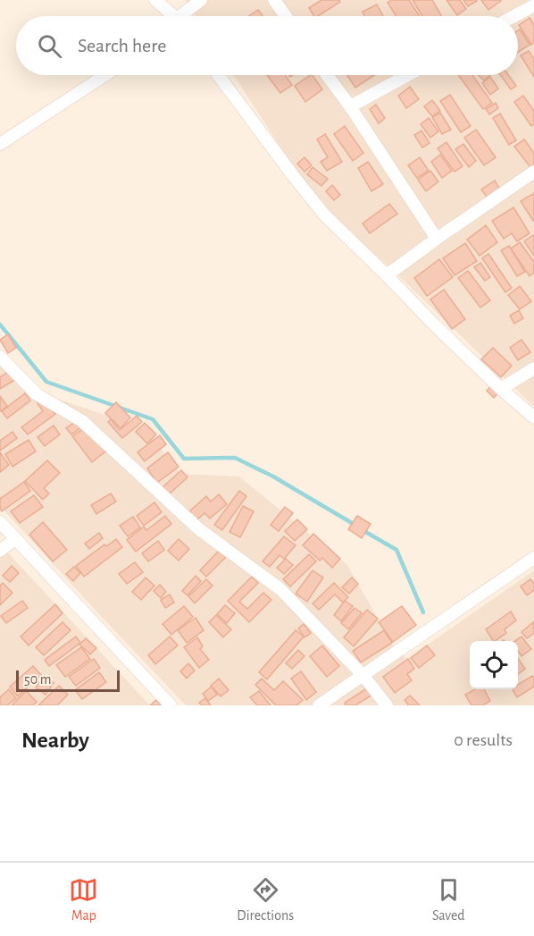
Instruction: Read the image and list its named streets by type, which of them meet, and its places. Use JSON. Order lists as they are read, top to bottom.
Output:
{
  "scale_bar": "50 m",
  "page": {
    "search": "Search here",
    "scale": "50 m",
    "heading": ["Nearby", "0 results"],
    "nav": ["Map", "Directions", "Saved"]
  }
}
